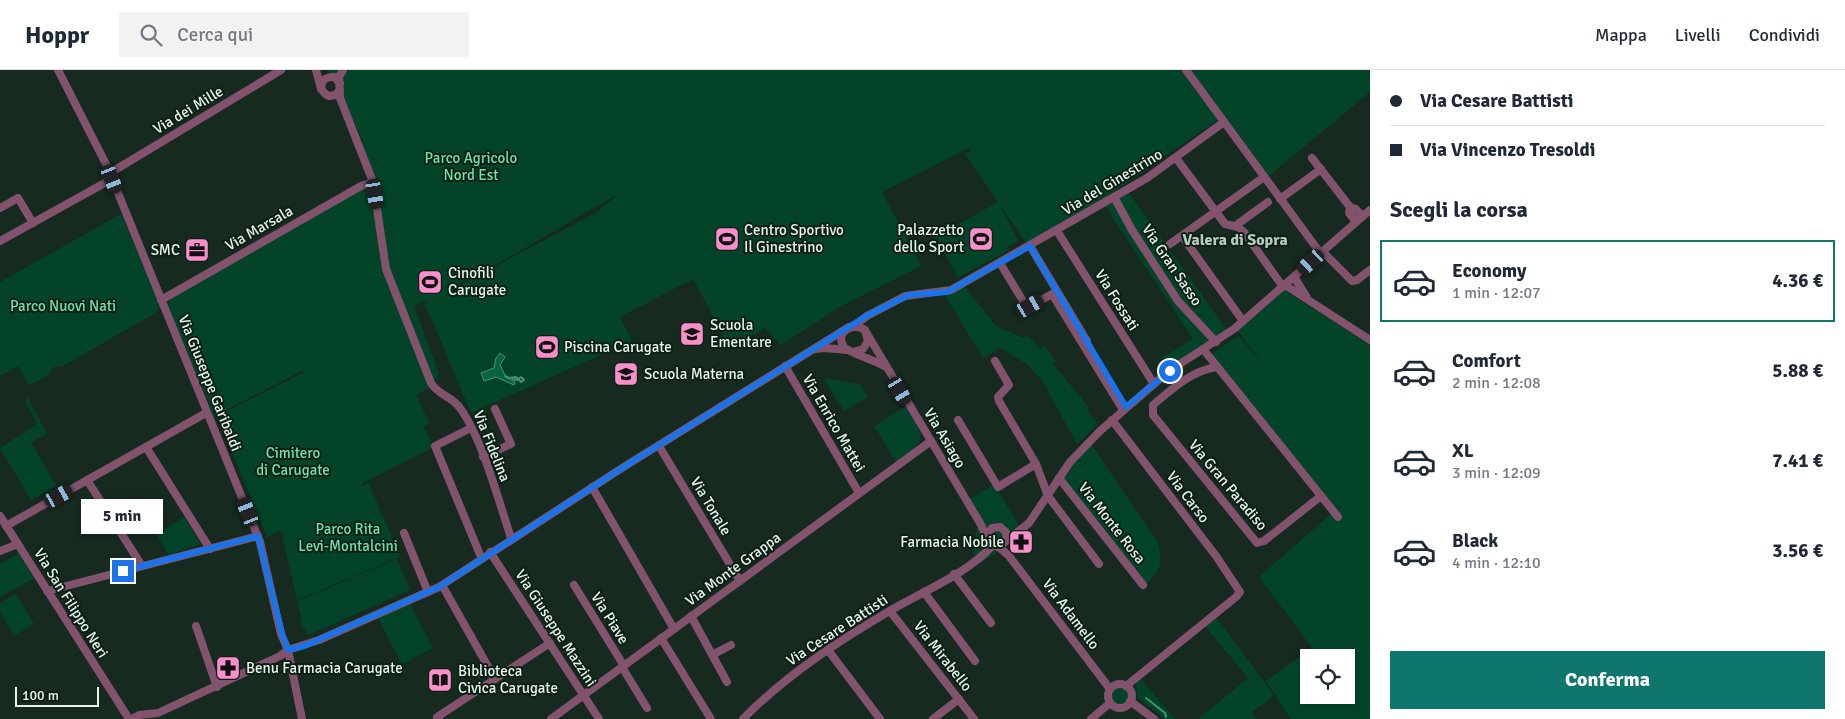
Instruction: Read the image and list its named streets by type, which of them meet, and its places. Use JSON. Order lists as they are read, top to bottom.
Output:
{
  "streets": {
    "street": [
      "Via dei Mille",
      "Via del Ginestrino",
      "Via Marsala",
      "Via Gran Sasso",
      "Via Fossati",
      "Via Giuseppe Garibaldi",
      "Via Enrico Mattei",
      "Via Asiago",
      "Via Fidelina",
      "Via Gran Paradiso",
      "Via Carso",
      "Via Tonale",
      "Via Monte Rosa",
      "Via Monte Grappa",
      "Via San Filippo Neri",
      "Via Adamello",
      "Via Piave",
      "Via Giuseppe Mazzini",
      "Via Cesare Battisti",
      "Via Mirabello"
    ]
  },
  "crossings": [
    ["Via dei Mille", "Via Giuseppe Garibaldi"],
    ["Via del Ginestrino", "Via Gran Sasso"],
    ["Via del Ginestrino", "Via Fossati"],
    ["Via del Ginestrino", "Via Enrico Mattei"],
    ["Via del Ginestrino", "Via Asiago"],
    ["Via del Ginestrino", "Via Fidelina"],
    ["Via del Ginestrino", "Via Tonale"],
    ["Via Marsala", "Via Giuseppe Garibaldi"],
    ["Via Marsala", "Via Fidelina"],
    ["Via Gran Sasso", "Via Cesare Battisti"],
    ["Via Fossati", "Via Cesare Battisti"],
    ["Via Enrico Mattei", "Via Monte Grappa"],
    ["Via Asiago", "Via Monte Grappa"],
    ["Via Asiago", "Via Adamello"],
    ["Via Asiago", "Via Cesare Battisti"],
    ["Via Carso", "Via Adamello"],
    ["Via Carso", "Via Cesare Battisti"],
    ["Via Tonale", "Via Monte Grappa"],
    ["Via Monte Rosa", "Via Cesare Battisti"],
    ["Via Monte Grappa", "Via Piave"],
    ["Via Monte Grappa", "Via Giuseppe Mazzini"],
    ["Via Adamello", "Via Cesare Battisti"],
    ["Via Cesare Battisti", "Via Mirabello"]
  ],
  "districts": ["Valera di Sopra"],
  "parks": [
    "Parco Agricolo Nord Est",
    "Parco Nuovi Nati",
    "Cimitero di Carugate",
    "Parco Rita Levi-Montalcini"
  ],
  "places": {
    "sports": [
      "Centro Sportivo Il Ginestrino",
      "Palazzetto dello Sport",
      "Cinofili Carugate",
      "Piscina Carugate"
    ],
    "office": ["SMC"],
    "school or university": ["Scuola Ementare", "Scuola Materna"],
    "pharmacy": ["Farmacia Nobile", "Benu Farmacia Carugate"],
    "library": ["Biblioteca Civica Carugate"]
  },
  "scale_bar": "100 m",
  "page": {
    "header": "Hoppr",
    "search": "Cerca qui",
    "nav": ["Mappa", "Livelli", "Condividi"],
    "banner": ["Via Cesare Battisti", "Via Vincenzo Tresoldi"],
    "heading": "Scegli la corsa",
    "list": [
      {
        "name": "Economy",
        "note": "1 min · 12:07",
        "value": "4.36 €"
      },
      {
        "name": "Comfort",
        "note": "2 min · 12:08",
        "value": "5.88 €"
      },
      {
        "name": "XL",
        "note": "3 min · 12:09",
        "value": "7.41 €"
      },
      {
        "name": "Black",
        "note": "4 min · 12:10",
        "value": "3.56 €"
      }
    ],
    "bubble": "5 min",
    "buttons": "Conferma",
    "scale": "100 m"
  }
}
